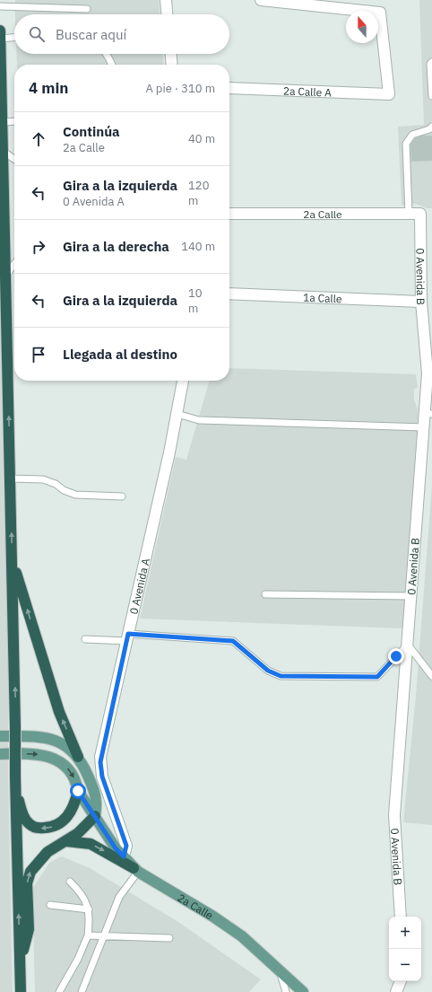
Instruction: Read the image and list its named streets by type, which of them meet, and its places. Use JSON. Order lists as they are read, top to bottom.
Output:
{
  "streets": {
    "main road": ["2a Calle"],
    "street": [
      "2a Calle A",
      "0 Avenida B",
      "1a Calle",
      "0 Avenida A"
    ]
  },
  "crossings": [
    ["2a Calle", "0 Avenida B"],
    ["2a Calle", "0 Avenida A"],
    ["0 Avenida B", "1a Calle"]
  ],
  "north": "top",
  "page": {
    "search": "Buscar aquí",
    "heading": ["4 min", "A pie · 310 m"],
    "list": [
      ["Continúa", "2a Calle", "40 m"],
      ["Gira a la izquierda", "0 Avenida A", "120 m"],
      ["Gira a la derecha", "140 m"],
      ["Gira a la izquierda", "10 m"],
      "Llegada al destino"
    ],
    "map_buttons": ["+", "−"]
  }
}
